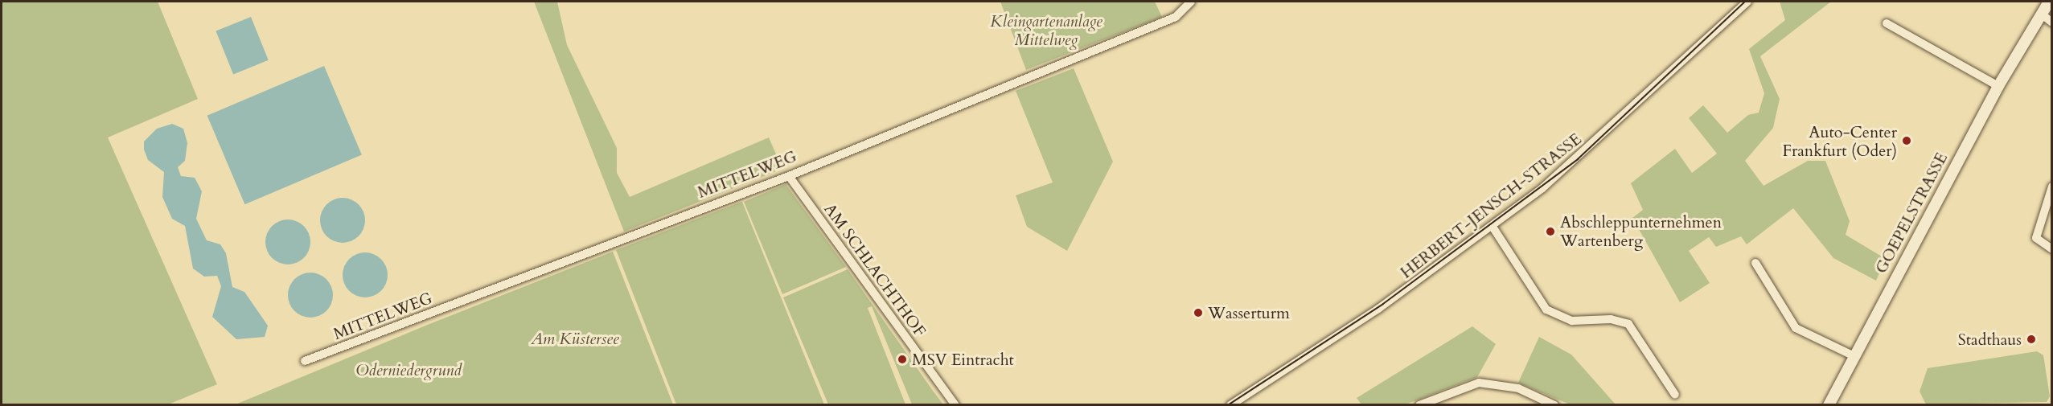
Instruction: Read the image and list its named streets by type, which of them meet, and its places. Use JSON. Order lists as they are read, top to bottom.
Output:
{
  "streets": {
    "street": [
      "MITTELWEG",
      "HERBERT-JENSCH-STRASSE",
      "GOEPELSTRASSE",
      "AM SCHLACHTHOF"
    ]
  },
  "crossings": [
    ["MITTELWEG", "AM SCHLACHTHOF"]
  ],
  "parks": ["Kleingartenanlage Mittelweg", "Am Küstersee", "Oderniedergrund"],
  "places": [
    "Auto-Center Frankfurt (Oder)",
    "Abschleppunternehmen Wartenberg",
    "Wasserturm",
    "Stadthaus",
    "MSV Eintracht"
  ]
}
